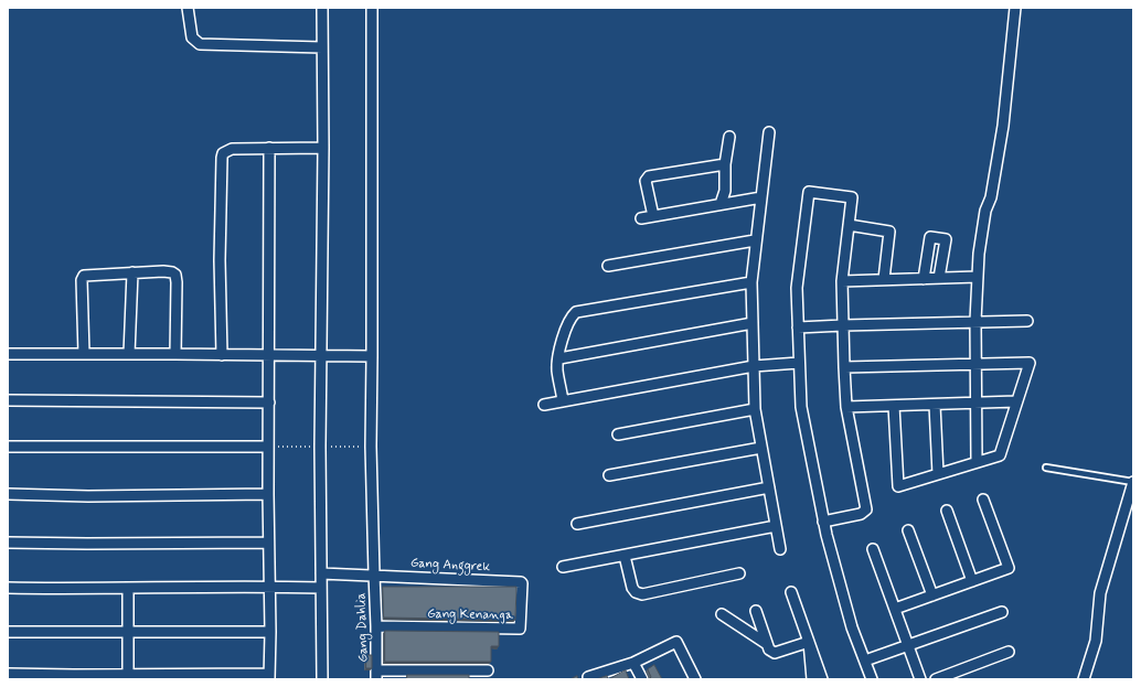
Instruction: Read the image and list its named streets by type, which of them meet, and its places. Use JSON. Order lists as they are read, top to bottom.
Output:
{
  "streets": {
    "street": ["Gang Anggrek", "Gang Kenanga", "Gang Dahlia"]
  },
  "crossings": [
    ["Gang Anggrek", "Gang Kenanga"],
    ["Gang Anggrek", "Gang Dahlia"],
    ["Gang Kenanga", "Gang Dahlia"]
  ]
}
